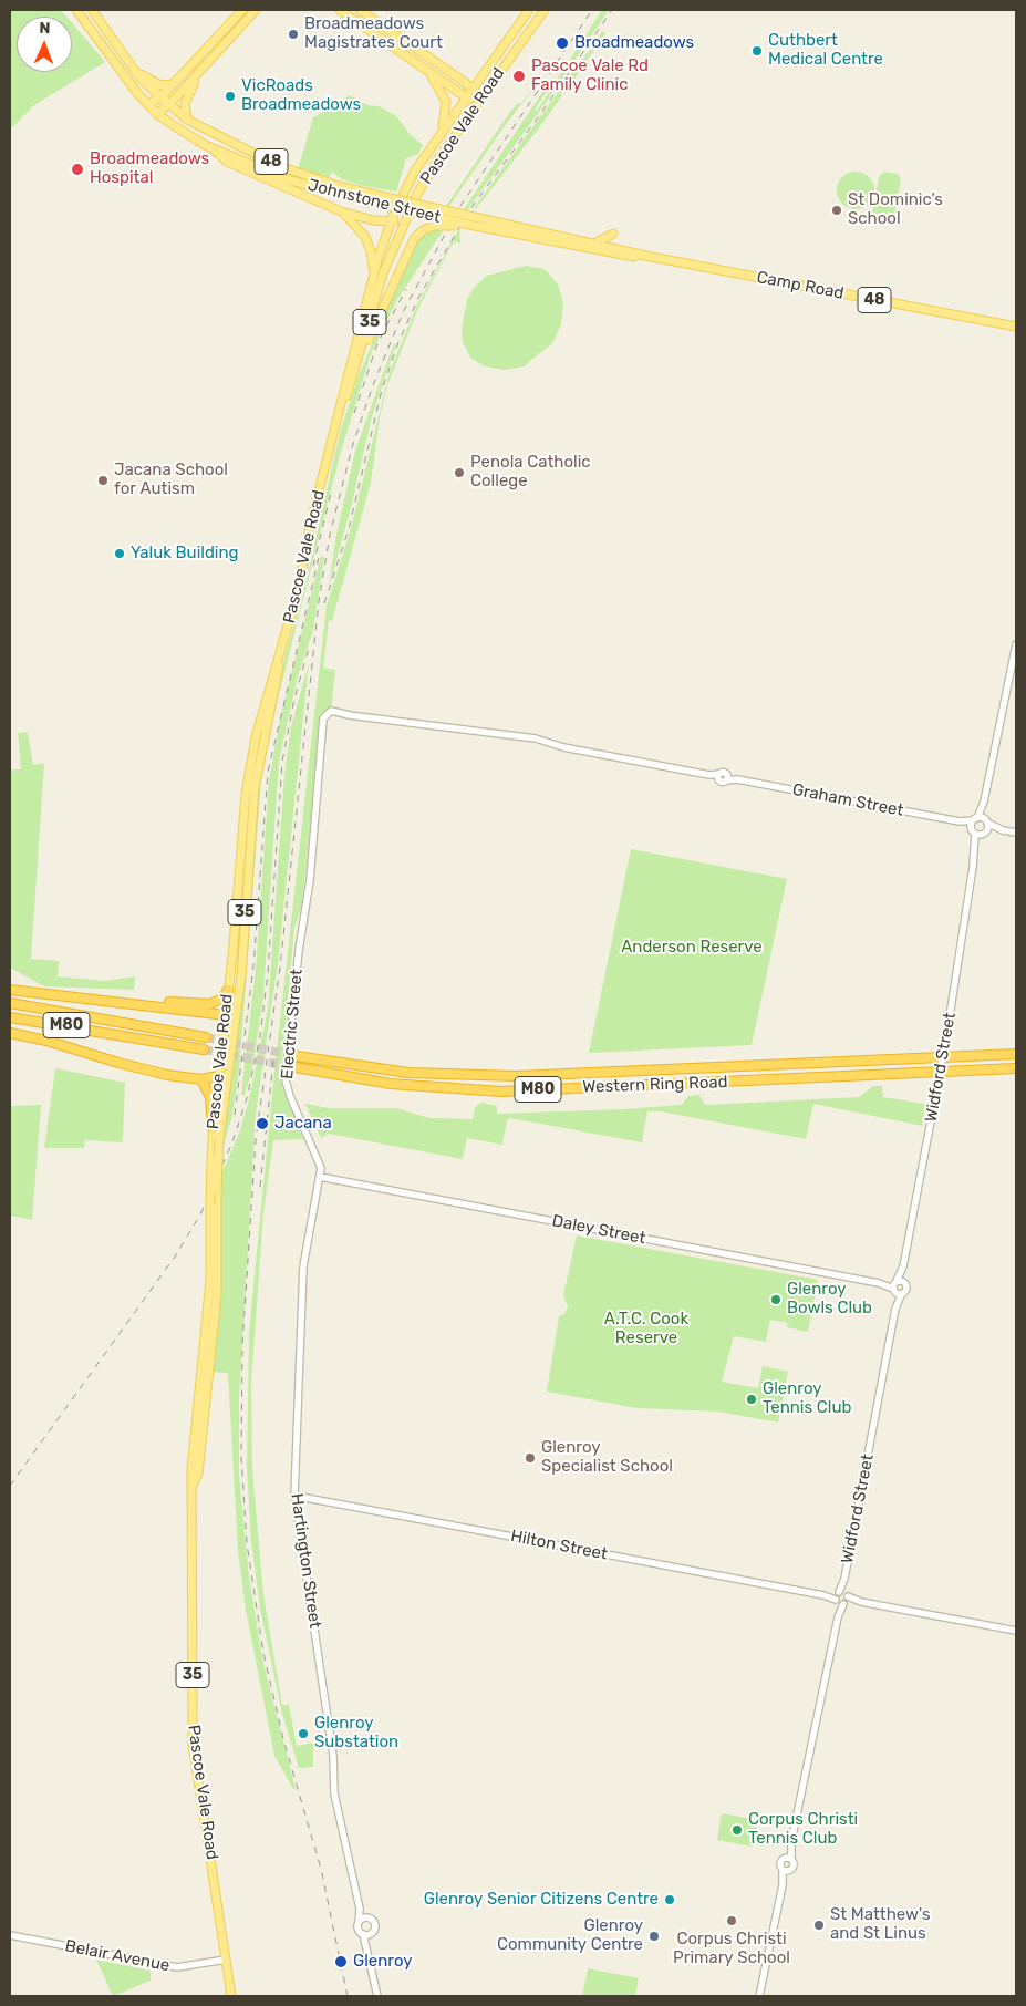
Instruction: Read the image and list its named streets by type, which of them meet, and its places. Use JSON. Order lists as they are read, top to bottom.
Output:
{
  "streets": {
    "highway": ["M80", "Western Ring Road"],
    "main road": [
      "Pascoe Vale Road",
      "48",
      "Johnstone Street",
      "Camp Road",
      "35"
    ],
    "street": [
      "Graham Street",
      "Electric Street",
      "Widford Street",
      "Daley Street",
      "Hilton Street",
      "Hartington Street",
      "Belair Avenue"
    ]
  },
  "crossings": [
    ["Pascoe Vale Road", "Belair Avenue"],
    ["Johnstone Street", "Camp Road"],
    ["Graham Street", "Electric Street"],
    ["Graham Street", "Widford Street"],
    ["Electric Street", "Daley Street"],
    ["Electric Street", "Hartington Street"],
    ["Widford Street", "Daley Street"],
    ["Widford Street", "Hilton Street"],
    ["Daley Street", "Hartington Street"],
    ["Hilton Street", "Hartington Street"]
  ],
  "parks": ["Anderson Reserve", "A.T.C. Cook Reserve"],
  "places": [
    "Broadmeadows Magistrates Court",
    "Broadmeadows",
    "Cuthbert Medical Centre",
    "Pascoe Vale Rd Family Clinic",
    "VicRoads Broadmeadows",
    "Broadmeadows Hospital",
    "St Dominic's School",
    "Penola Catholic College",
    "Jacana School for Autism",
    "Yaluk Building",
    "Jacana",
    "Glenroy Bowls Club",
    "Glenroy Tennis Club",
    "Glenroy Specialist School",
    "Glenroy Substation",
    "Corpus Christi Tennis Club",
    "Glenroy Senior Citizens Centre",
    "Corpus Christi Primary School",
    "St Matthew's and St Linus",
    "Glenroy Community Centre",
    "Glenroy"
  ],
  "north": "top"
}
